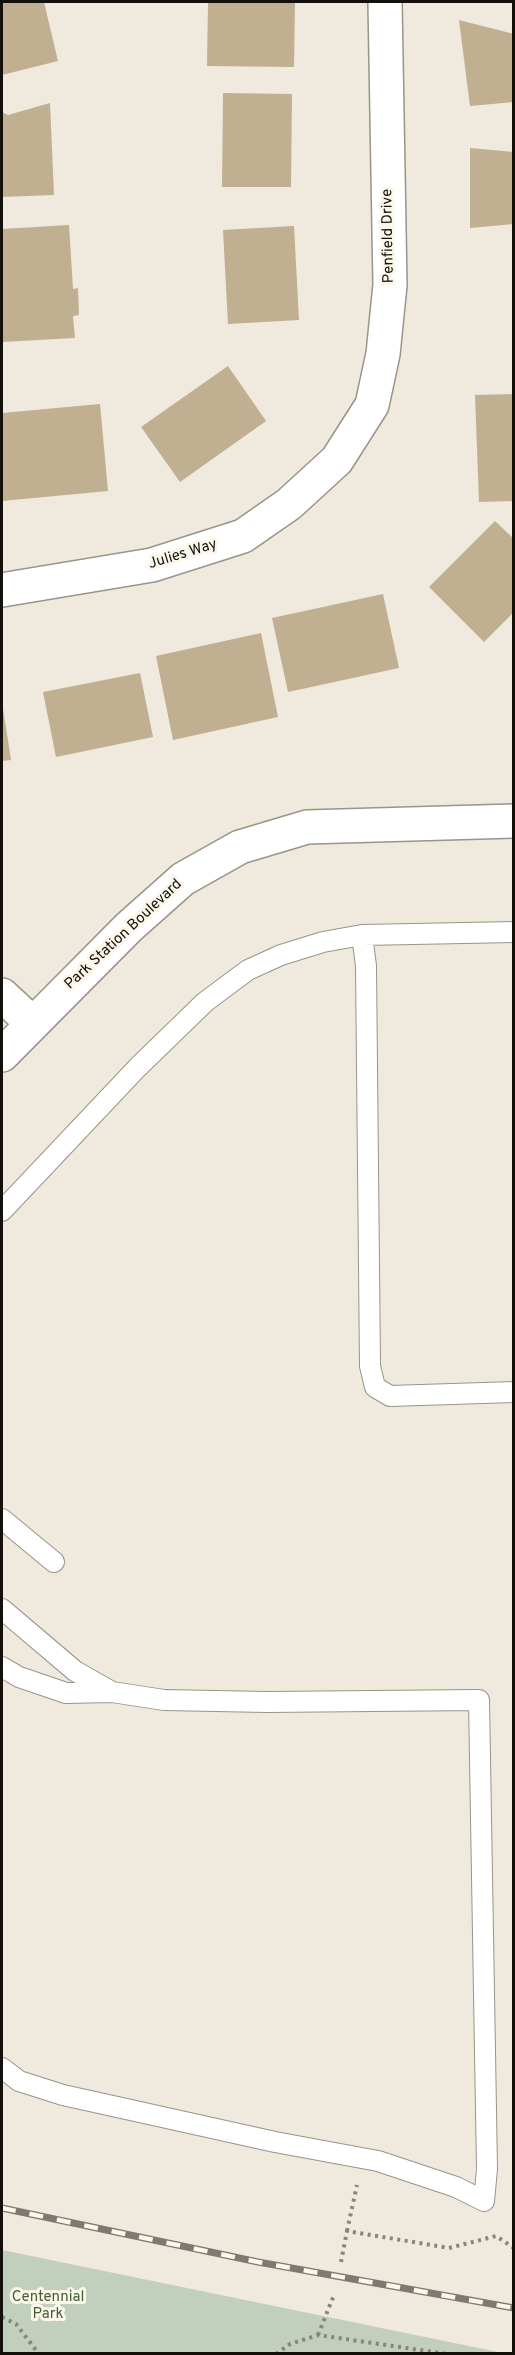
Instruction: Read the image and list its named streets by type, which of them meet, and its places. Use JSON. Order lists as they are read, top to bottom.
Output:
{
  "streets": {
    "street": ["Penfield Drive", "Julies Way", "Park Station Boulevard"]
  },
  "crossings": [
    ["Penfield Drive", "Julies Way"]
  ],
  "parks": ["Centennial Park"]
}
